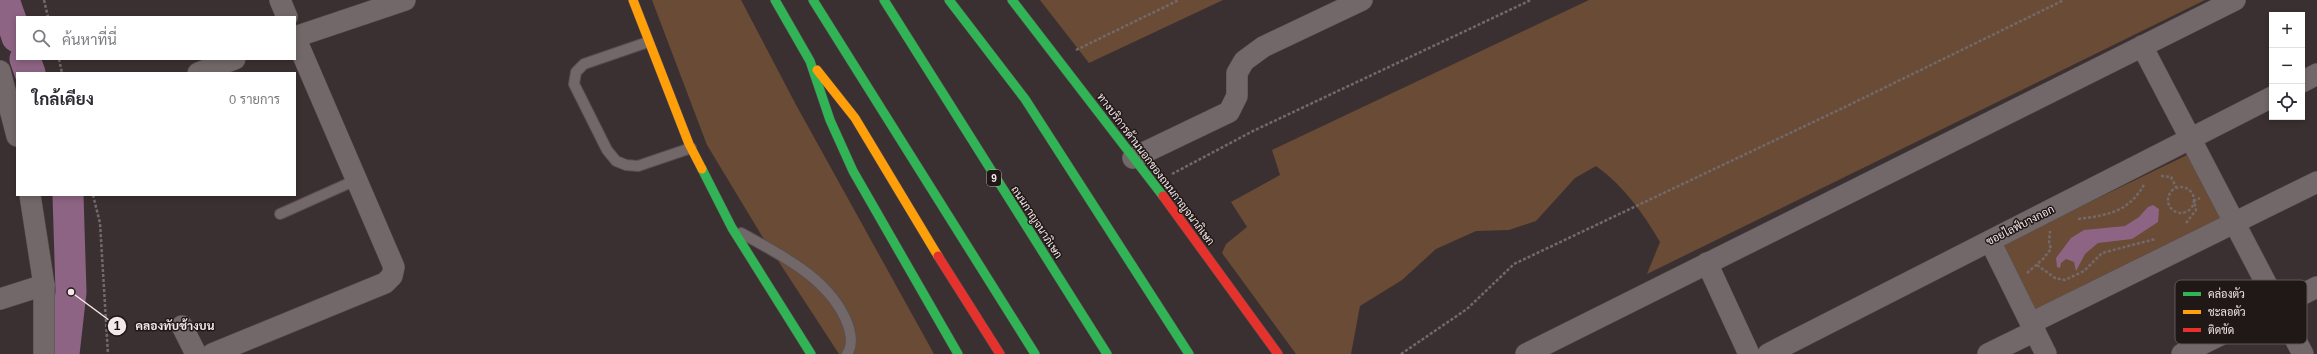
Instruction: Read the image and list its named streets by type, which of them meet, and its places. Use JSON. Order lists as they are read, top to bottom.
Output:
{
  "streets": {
    "main road": ["ทางบริการด้านนอกของถนนกาญจนาภิเษก", "9", "ถนนกาญจนาภิเษก"],
    "street": ["ซอยไลฟ์บางกอก"]
  },
  "places": ["คลองทับช้างบน"],
  "legend": ["คล่องตัว", "ชะลอตัว", "ติดขัด"],
  "page": {
    "map_buttons": ["+", "−"],
    "search": "ค้นหาที่นี่",
    "heading": ["ใกล้เคียง", "0 รายการ"]
  }
}
